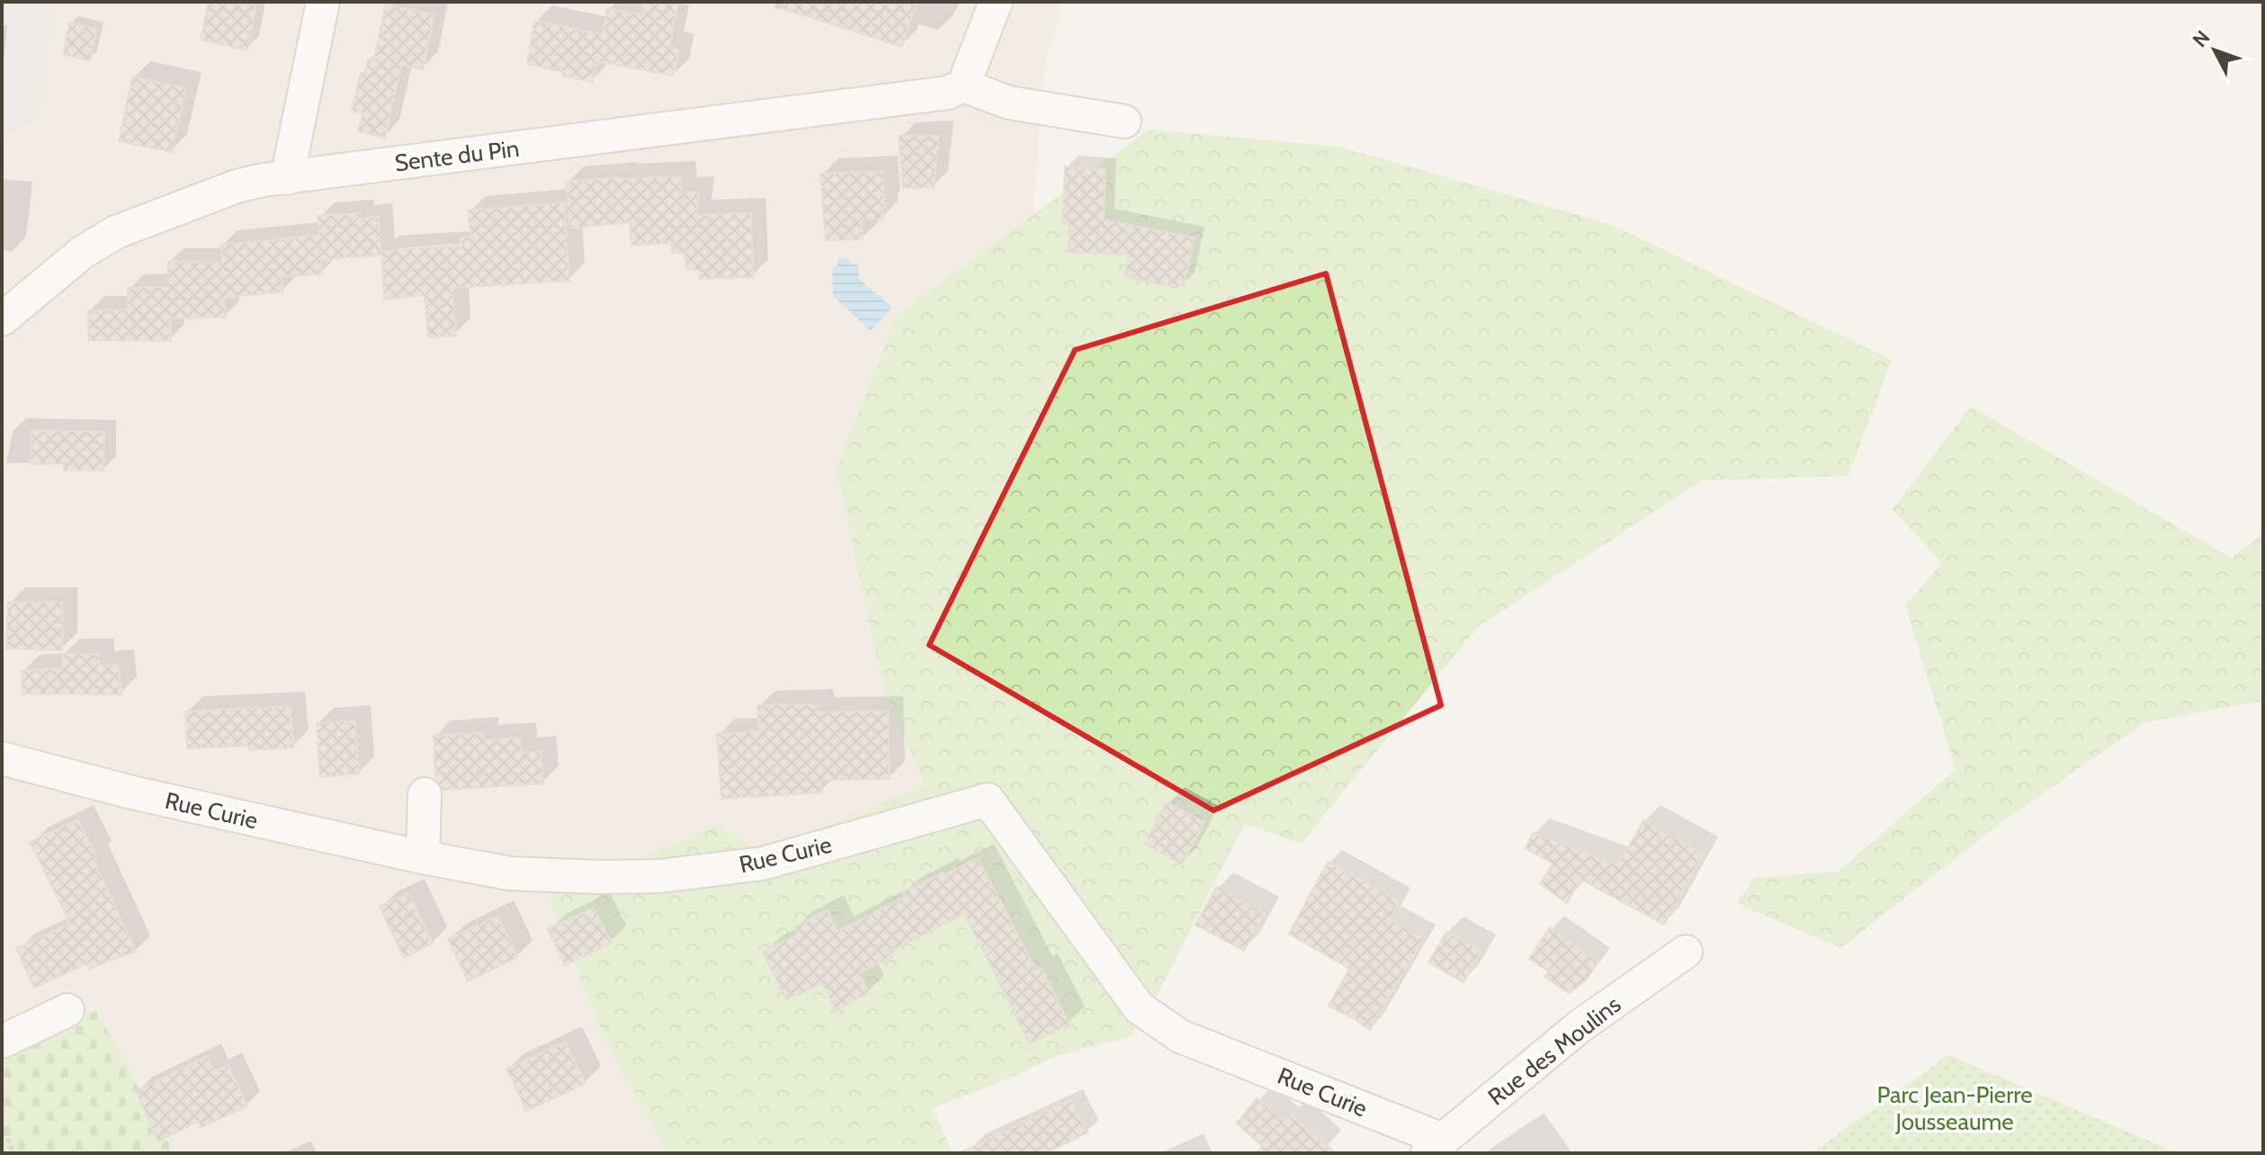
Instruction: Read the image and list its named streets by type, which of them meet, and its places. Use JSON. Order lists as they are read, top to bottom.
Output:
{
  "streets": {
    "street": ["Sente du Pin", "Rue Curie", "Rue des Moulins"]
  },
  "crossings": [
    ["Rue Curie", "Rue des Moulins"]
  ],
  "parks": ["Parc Jean-Pierre Jousseaume"],
  "north": "top left"
}
